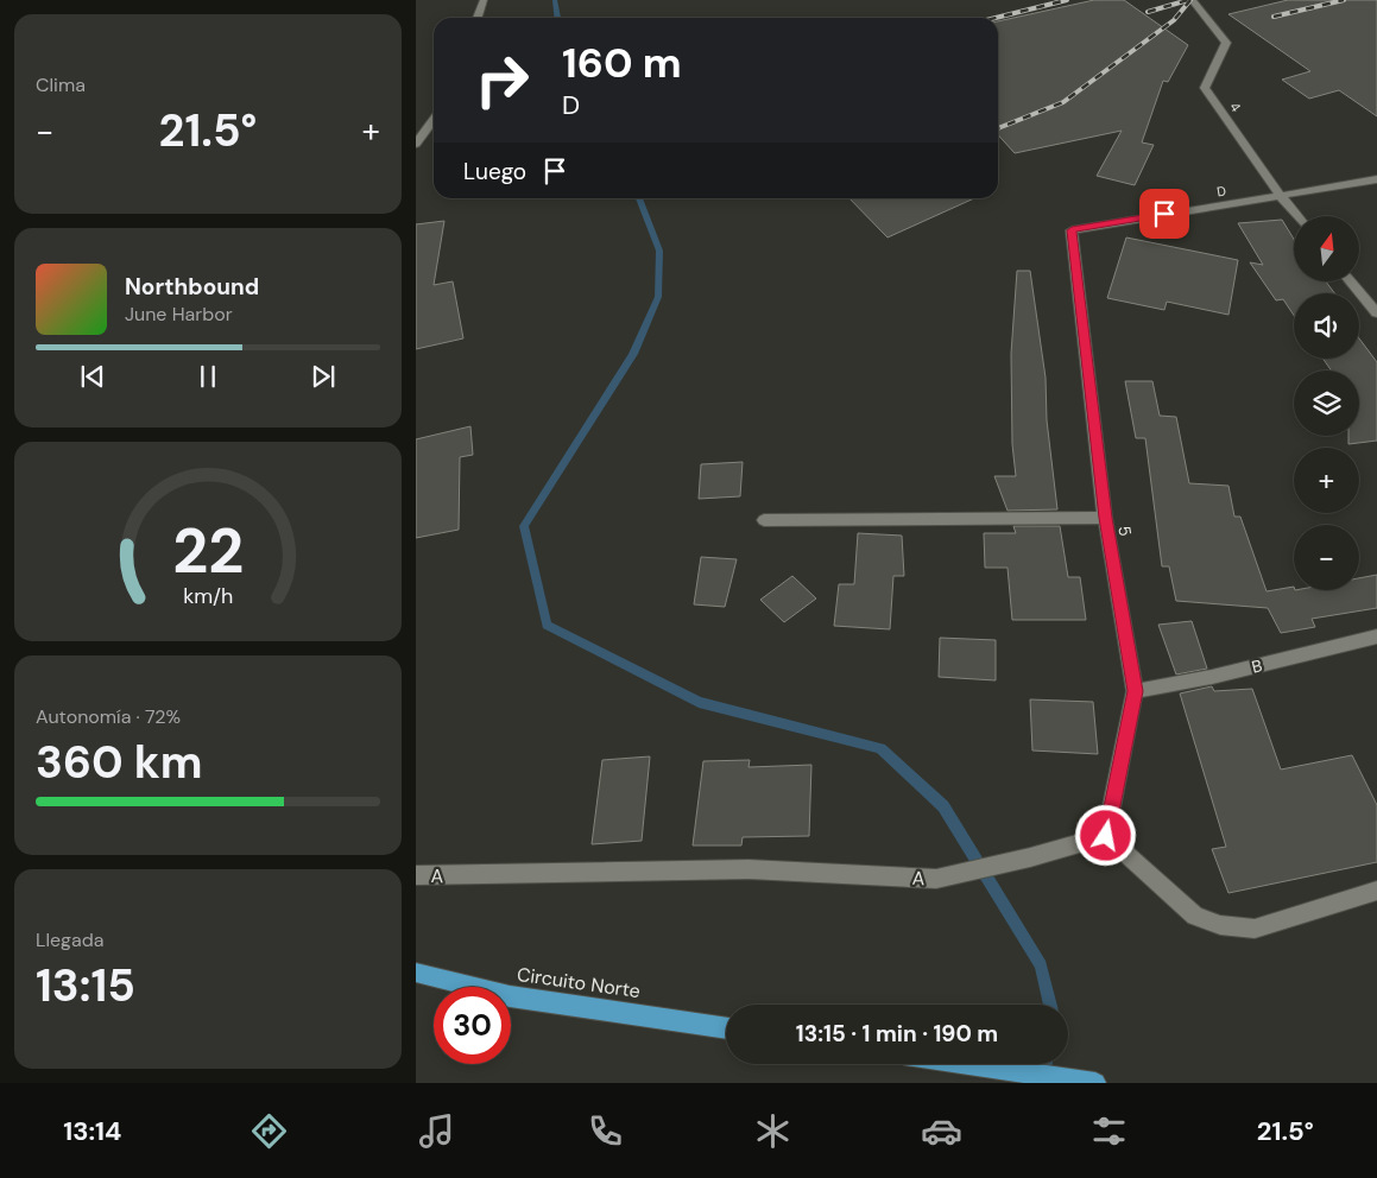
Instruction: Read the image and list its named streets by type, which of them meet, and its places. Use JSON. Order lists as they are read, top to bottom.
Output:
{
  "streets": {
    "main road": ["Circuito Norte"],
    "street": [
      "4",
      "D",
      "5",
      "B",
      "A"
    ]
  },
  "crossings": [
    ["4", "D"],
    ["D", "5"],
    ["5", "B"],
    ["5", "A"]
  ],
  "north": "top",
  "page": {
    "tile": [
      "Clima",
      ["Autonomía · 72%", "360 km"],
      ["Llegada", "13:15"]
    ],
    "turn": ["160 m", "D"],
    "heat": ["−", "21.5°", "+"],
    "then": "Luego",
    "map_buttons": ["+", "−"],
    "song": ["Northbound", "June Harbor"],
    "limit": "30",
    "trip": "13:15 · 1 min · 190 m",
    "tabs": ["13:14", "21.5°"],
    "gauge": ["22", "km/h"]
  }
}
